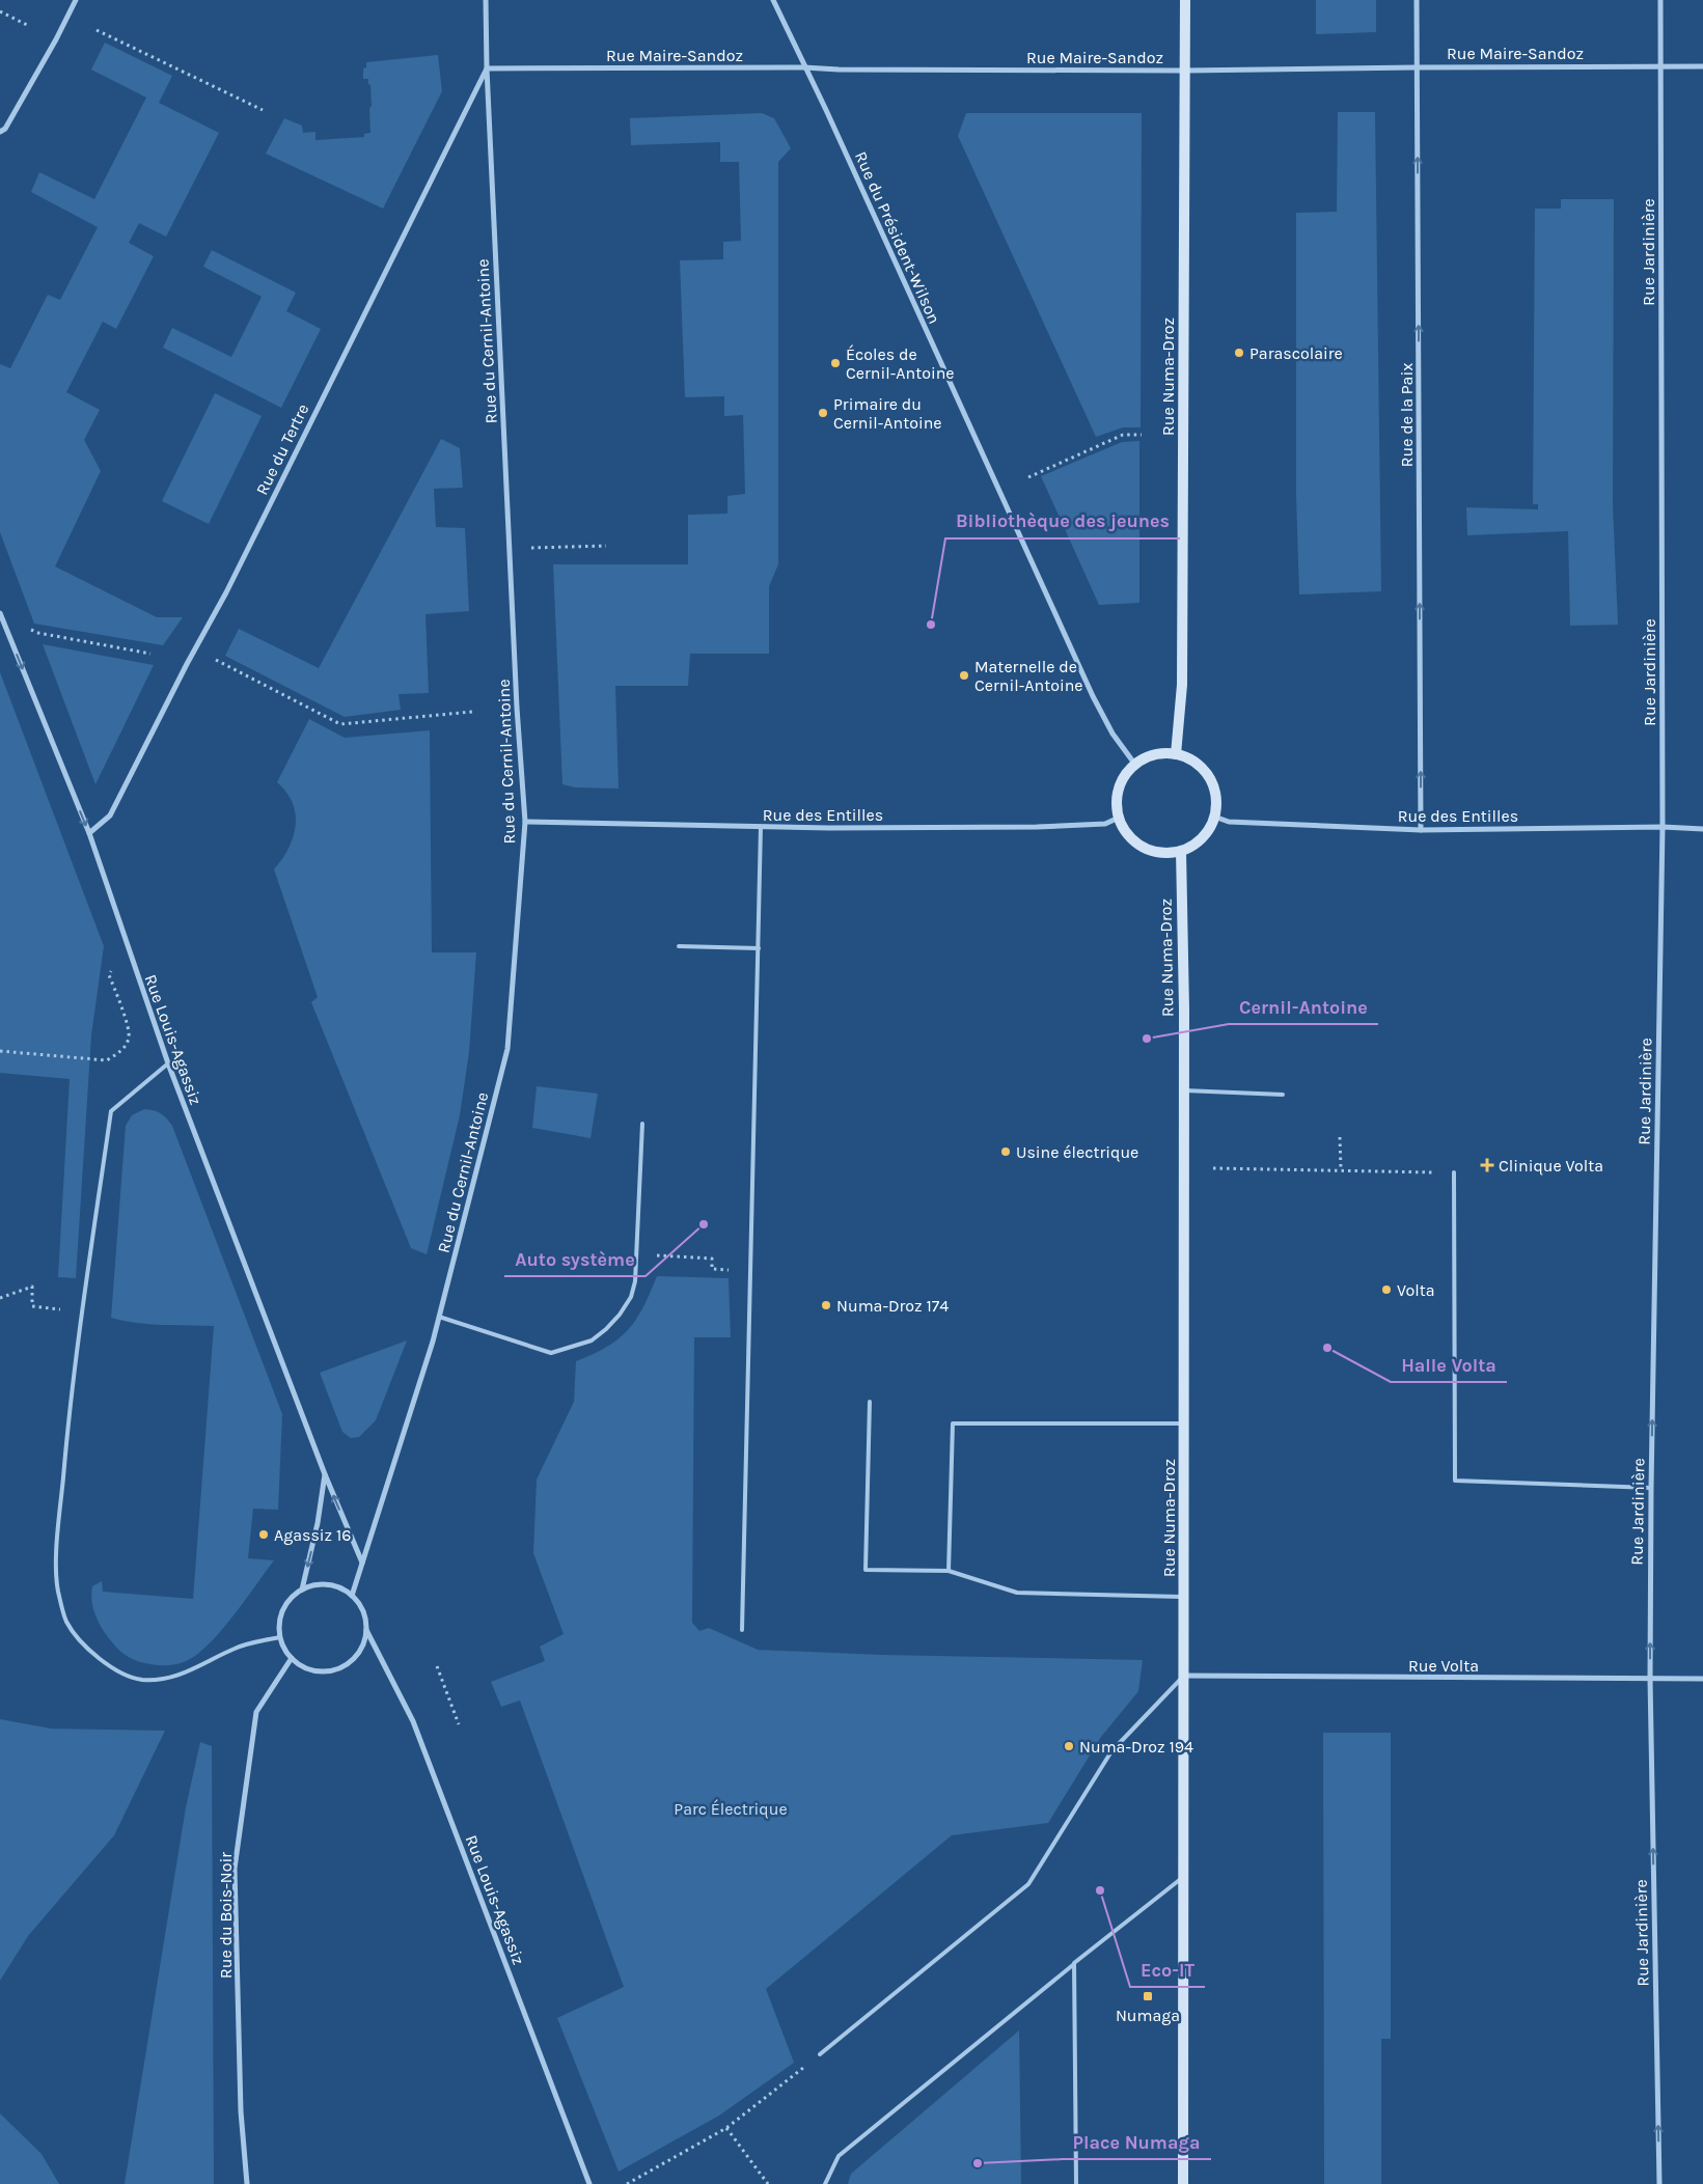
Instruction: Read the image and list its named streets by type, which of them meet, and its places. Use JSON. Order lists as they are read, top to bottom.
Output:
{
  "streets": {
    "main road": ["Rue Numa-Droz"],
    "street": [
      "Rue Maire-Sandoz",
      "Rue du Président-Wilson",
      "Rue Jardinière",
      "Rue du Cernil-Antoine",
      "Rue de la Paix",
      "Rue du Tertre",
      "Rue des Entilles",
      "Rue Louis-Agassiz",
      "Rue Volta",
      "Rue du Bois-Noir"
    ]
  },
  "crossings": [
    ["Rue Maire-Sandoz", "Rue du Président-Wilson"],
    ["Rue Maire-Sandoz", "Rue Jardinière"],
    ["Rue Maire-Sandoz", "Rue du Cernil-Antoine"],
    ["Rue Maire-Sandoz", "Rue Numa-Droz"],
    ["Rue Maire-Sandoz", "Rue de la Paix"],
    ["Rue Maire-Sandoz", "Rue du Tertre"],
    ["Rue du Président-Wilson", "Rue Numa-Droz"],
    ["Rue du Président-Wilson", "Rue des Entilles"],
    ["Rue Jardinière", "Rue des Entilles"],
    ["Rue Jardinière", "Rue Volta"],
    ["Rue du Cernil-Antoine", "Rue du Tertre"],
    ["Rue du Cernil-Antoine", "Rue des Entilles"],
    ["Rue du Cernil-Antoine", "Rue Louis-Agassiz"],
    ["Rue Numa-Droz", "Rue des Entilles"],
    ["Rue Numa-Droz", "Rue Volta"],
    ["Rue de la Paix", "Rue des Entilles"],
    ["Rue du Tertre", "Rue Louis-Agassiz"],
    ["Rue Louis-Agassiz", "Rue du Bois-Noir"]
  ],
  "one_way": ["Rue Jardinière", "Rue de la Paix"],
  "parks": ["Parc Électrique"],
  "places": {
    "other": [
      "Parascolaire",
      "Écoles de Cernil-Antoine",
      "Primaire du Cernil-Antoine",
      "Bibliothèque des jeunes",
      "Maternelle de Cernil-Antoine",
      "Cernil-Antoine",
      "Usine électrique",
      "Auto système",
      "Volta",
      "Numa-Droz 174",
      "Halle Volta",
      "Agassiz 16",
      "Numa-Droz 194",
      "Eco-IT",
      "Place Numaga"
    ],
    "health": ["Clinique Volta"],
    "transit": ["Numaga"]
  }
}
